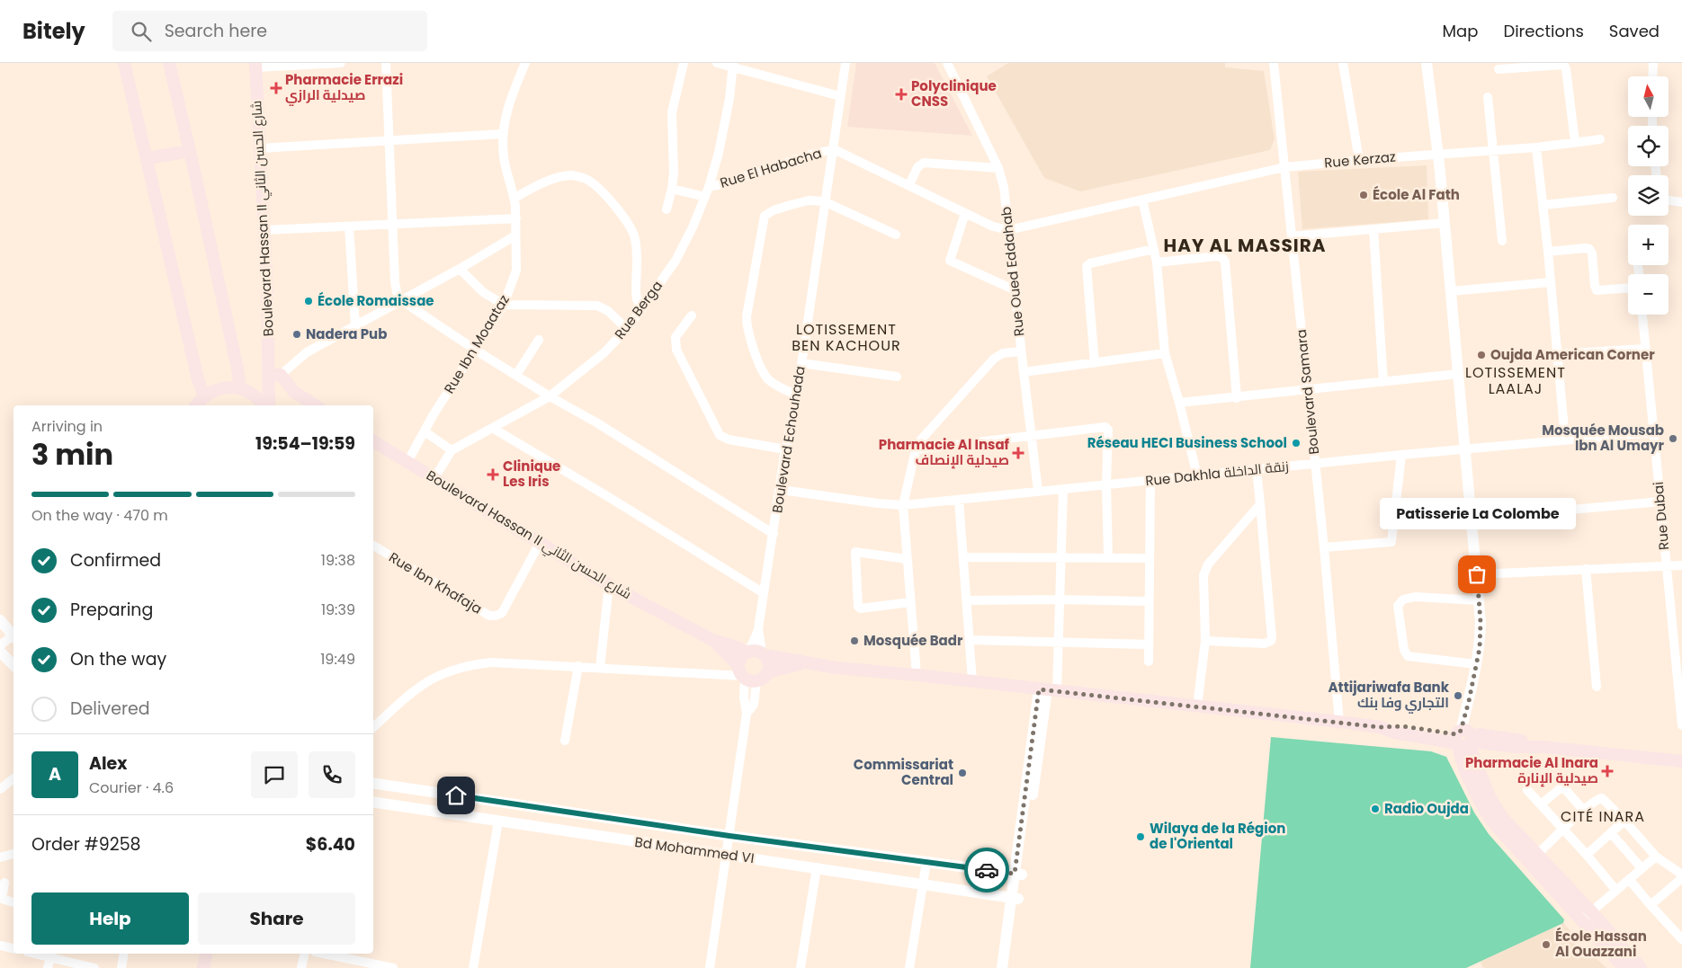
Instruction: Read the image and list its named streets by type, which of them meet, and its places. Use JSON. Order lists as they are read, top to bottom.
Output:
{
  "streets": {
    "main road": ["Boulevard Hassan II شارع الحسن الثاني"],
    "street": [
      "Rue Kerzaz",
      "Rue El Habacha",
      "Rue Oued Eddahab",
      "Rue Berga",
      "Rue Ibn Moaataz",
      "Boulevard Samara",
      "Boulevard Echouhada",
      "Rue Dakhla زنقة الداخلة",
      "Rue Dubai",
      "Rue Ibn Khafaja",
      "Bd Mohammed VI"
    ]
  },
  "crossings": [
    ["Rue Kerzaz", "Rue Oued Eddahab"],
    ["Rue Kerzaz", "Boulevard Samara"],
    ["Rue El Habacha", "Rue Berga"],
    ["Rue El Habacha", "Boulevard Echouhada"],
    ["Boulevard Hassan II شارع الحسن الثاني", "Rue Ibn Moaataz"],
    ["Boulevard Hassan II شارع الحسن الثاني", "Boulevard Samara"],
    ["Boulevard Hassan II شارع الحسن الثاني", "Boulevard Echouhada"],
    ["Boulevard Hassan II شارع الحسن الثاني", "Rue Ibn Khafaja"],
    ["Rue Oued Eddahab", "Rue Dakhla زنقة الداخلة"],
    ["Boulevard Samara", "Rue Dakhla زنقة الداخلة"],
    ["Boulevard Echouhada", "Rue Dakhla زنقة الداخلة"],
    ["Rue Dakhla زنقة الداخلة", "Rue Dubai"]
  ],
  "districts": [
    "HAY AL MASSIRA",
    "LOTISSEMENT BEN KACHOUR",
    "LOTISSEMENT LAALAJ",
    "CITÉ INARA"
  ],
  "places": {
    "health": [
      "Pharmacie Errazi صيدلية الرازي",
      "Polyclinique CNSS",
      "Pharmacie Al Insaf صيدلية الإنصاف",
      "Clinique Les Iris",
      "Pharmacie Al Inara صيدلية الإنارة"
    ],
    "other": [
      "École Al Fath",
      "École Romaissae",
      "Nadera Pub",
      "Oujda American Corner",
      "Mosquée Mousab Ibn Al Umayr",
      "Réseau HECI Business School",
      "Patisserie La Colombe",
      "Mosquée Badr",
      "Attijariwafa Bank التجاري وفا بنك",
      "Commissariat Central",
      "Radio Oujda",
      "Wilaya de la Région de l'Oriental",
      "École Hassan Al Ouazzani"
    ]
  },
  "north": "top",
  "page": {
    "header": "Bitely",
    "search": "Search here",
    "nav": ["Map", "Directions", "Saved"],
    "map_buttons": ["+", "−"],
    "heading": ["3 min", "Arriving in", "19:54–19:59"],
    "panel": [
      "Alex",
      "Courier · 4.6",
      "Order #9258",
      "$6.40"
    ],
    "bar": "On the way · 470 m",
    "bubble": "Patisserie La Colombe",
    "list": [
      ["Confirmed", "19:38"],
      ["Preparing", "19:39"],
      ["On the way", "19:49"],
      "Delivered"
    ],
    "round": "A",
    "buttons": ["Help", "Share"]
  }
}
